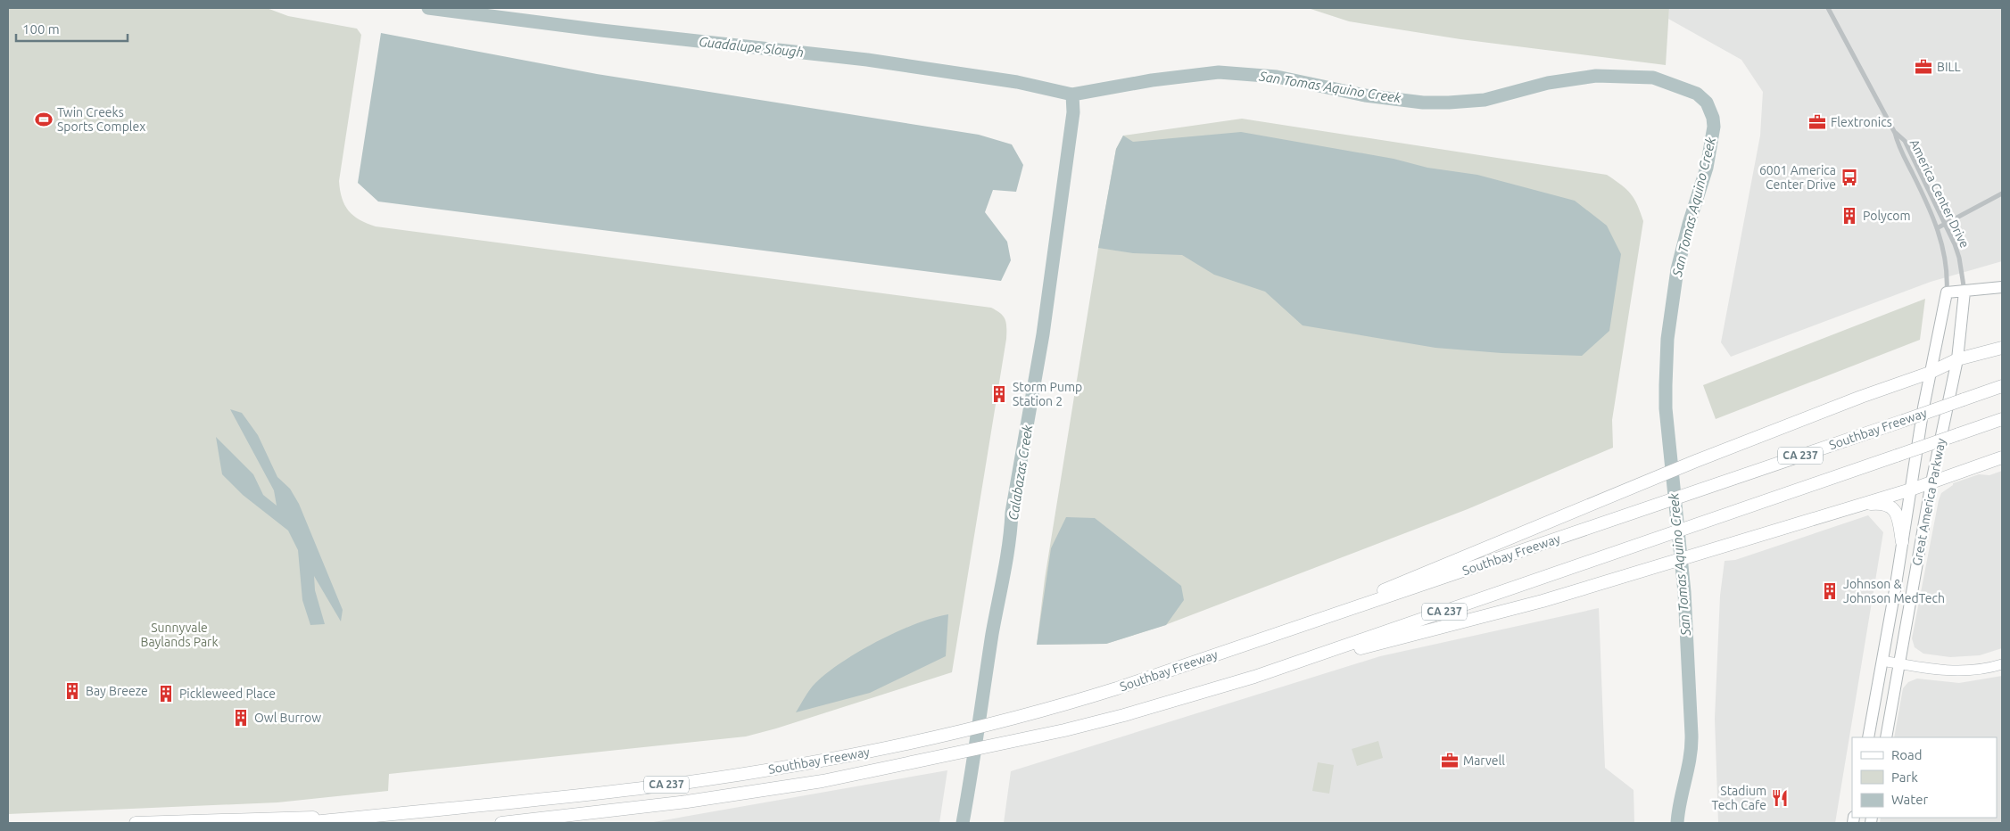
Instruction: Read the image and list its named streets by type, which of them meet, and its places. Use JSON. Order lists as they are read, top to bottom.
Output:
{
  "streets": {
    "highway": ["Southbay Freeway", "CA 237"],
    "main road": ["Great America Parkway"],
    "street": ["America Center Drive"]
  },
  "crossings": [
    ["America Center Drive", "Great America Parkway"]
  ],
  "water": ["Guadalupe Slough", "San Tomas Aquino Creek", "Calabazas Creek"],
  "parks": ["Sunnyvale Baylands Park"],
  "places": {
    "office": ["BILL", "Flextronics", "Marvell"],
    "sports": ["Twin Creeks Sports Complex"],
    "bus stop": ["6001 America Center Drive"],
    "building": [
      "Polycom",
      "Storm Pump Station 2",
      "Johnson & Johnson MedTech",
      "Bay Breeze",
      "Pickleweed Place",
      "Owl Burrow"
    ],
    "restaurant": ["Stadium Tech Cafe"]
  },
  "legend": ["Road", "Park", "Water"],
  "scale_bar": "100 m"
}
